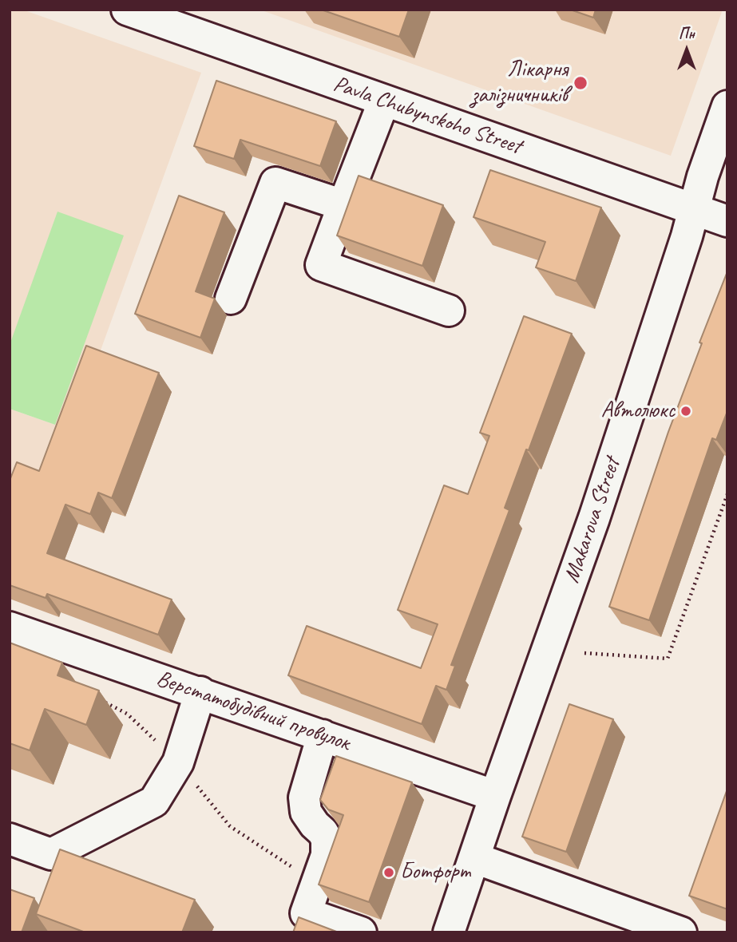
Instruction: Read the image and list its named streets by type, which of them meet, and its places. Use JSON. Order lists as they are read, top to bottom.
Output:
{
  "streets": {
    "street": ["Pavla Chubynskoho Street", "Makarova Street", "Верстатобудівний провулок"]
  },
  "crossings": [
    ["Pavla Chubynskoho Street", "Makarova Street"],
    ["Makarova Street", "Верстатобудівний провулок"]
  ],
  "places": ["Лікарня залізничників", "Автолюкс", "Ботфорт"],
  "north": "top"
}
